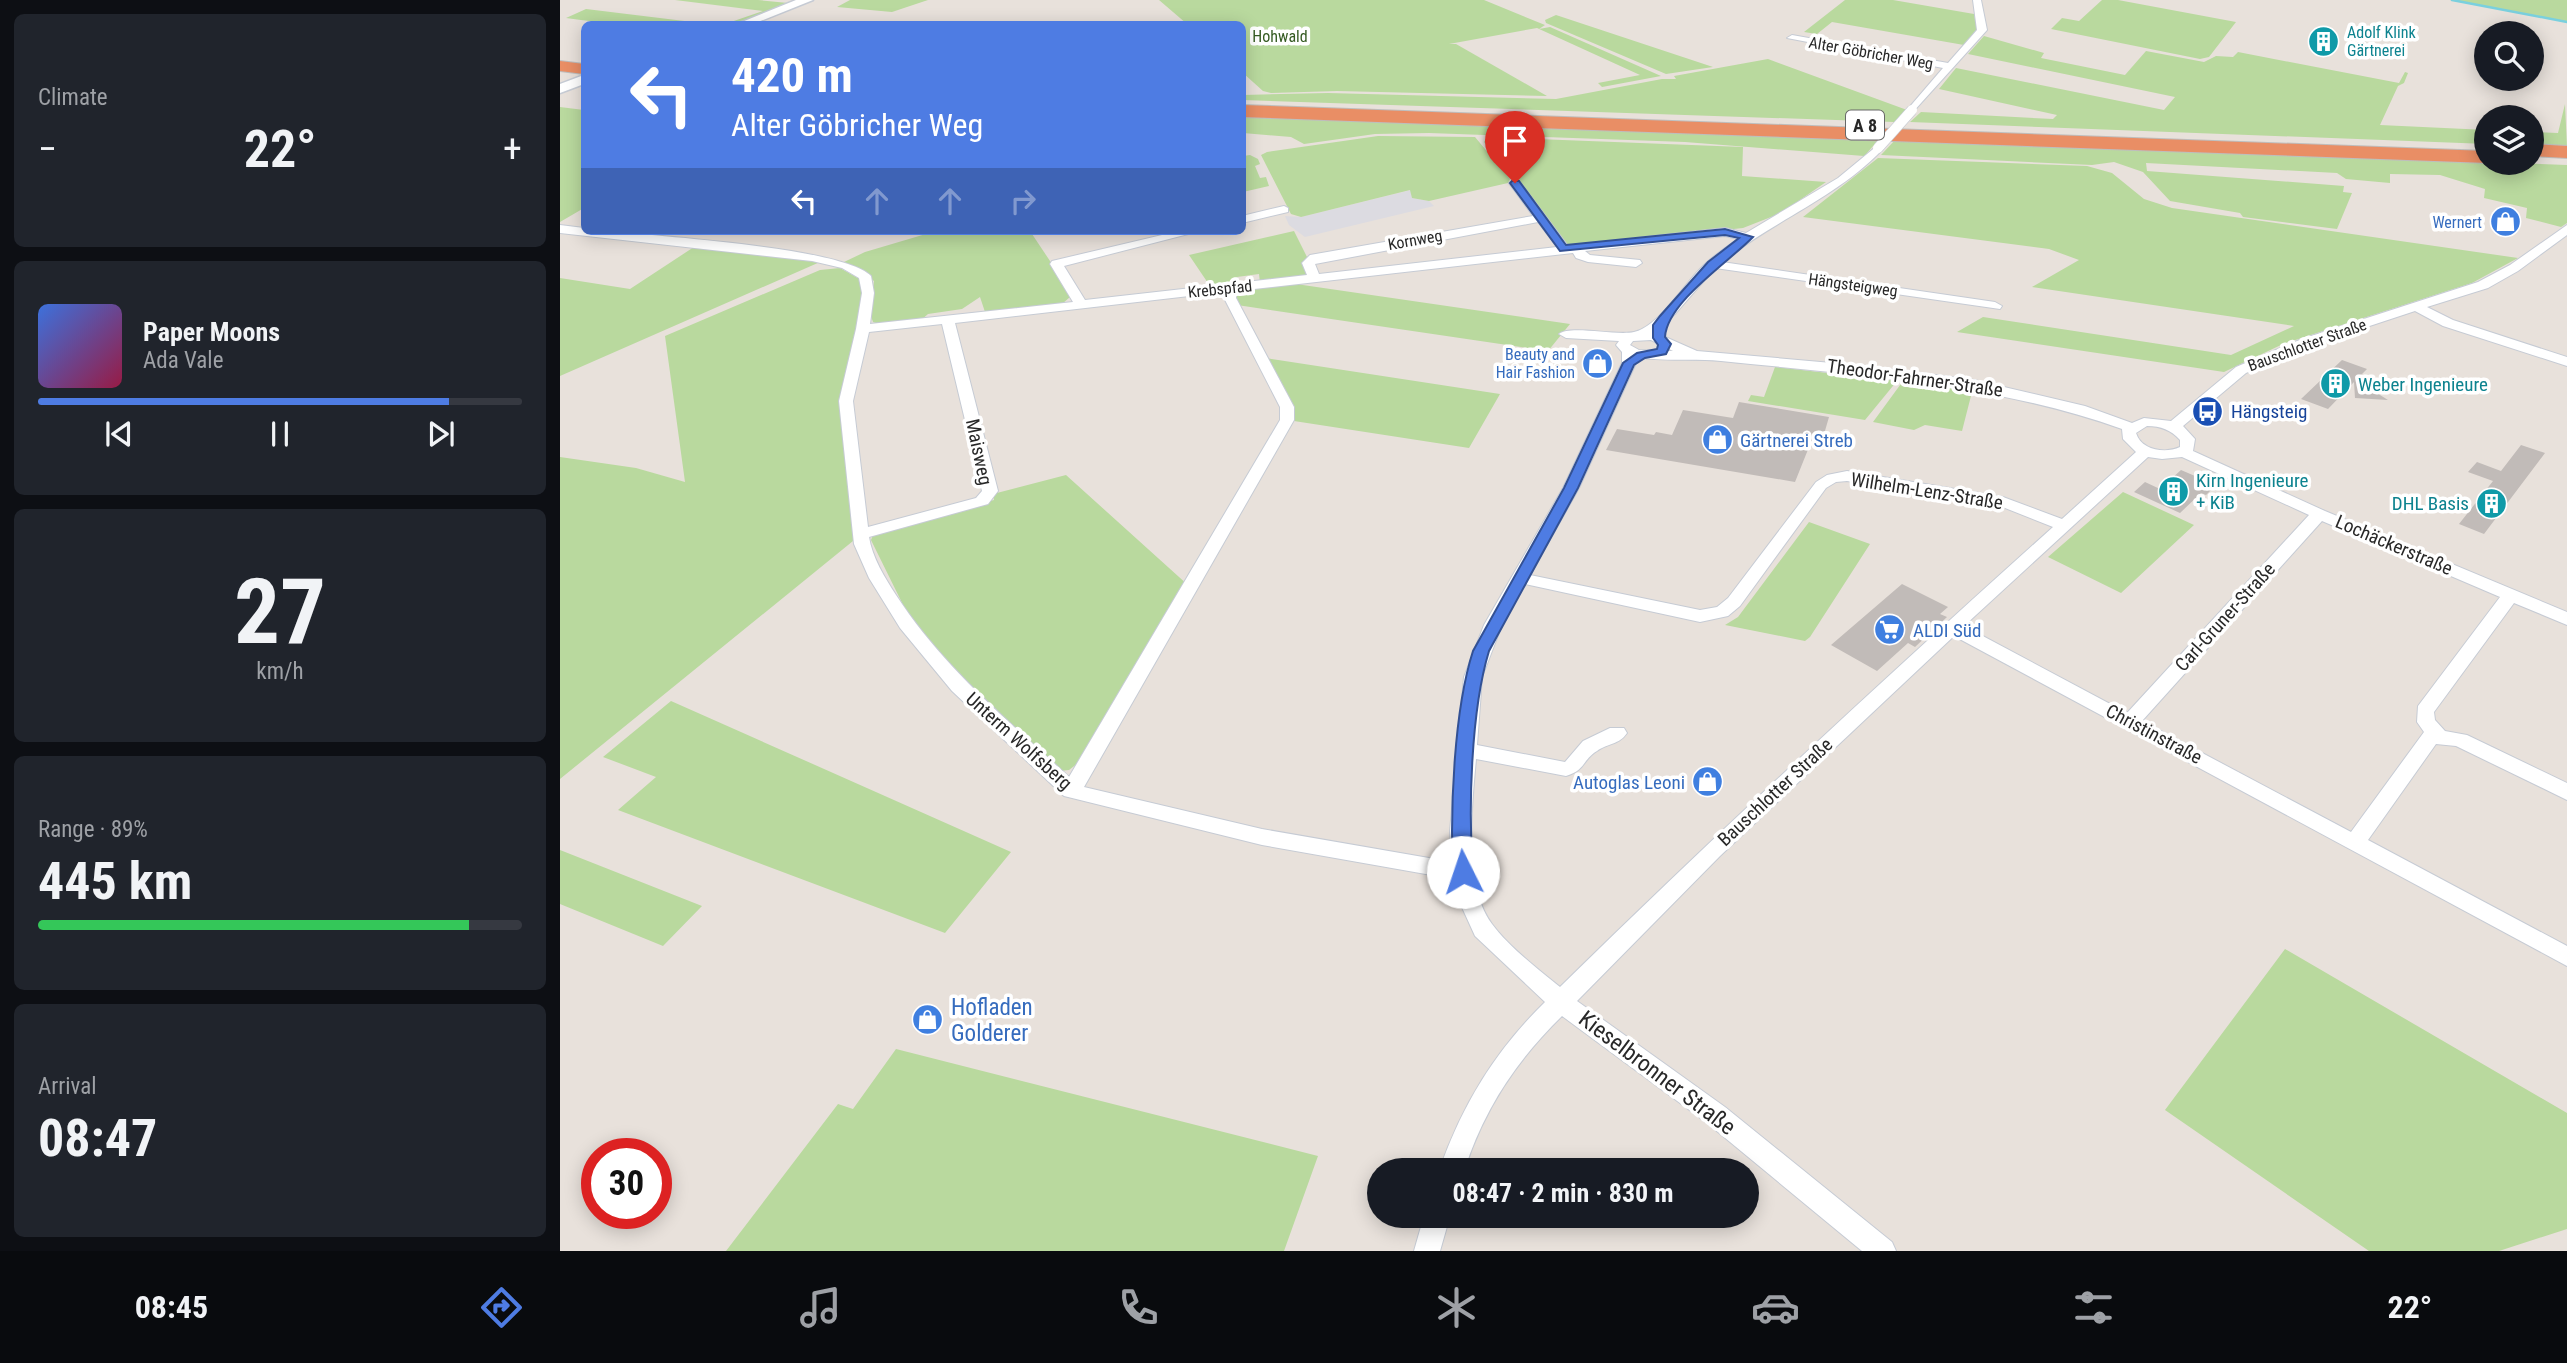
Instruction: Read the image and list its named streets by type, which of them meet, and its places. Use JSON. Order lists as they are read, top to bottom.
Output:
{
  "streets": {
    "highway": ["A 8"],
    "street": [
      "Alter Göbricher Weg",
      "Kornweg",
      "Hängsteigweg",
      "Krebspfad",
      "Bauschlotter Straße",
      "Theodor-Fahrner-Straße",
      "Maisweg",
      "Wilhelm-Lenz-Straße",
      "Lochäckerstraße",
      "Carl-Gruner-Straße",
      "Christinstraße",
      "Unterm Wolfsberg",
      "Kieselbronner Straße"
    ]
  },
  "crossings": [
    ["Alter Göbricher Weg", "Hängsteigweg"],
    ["Alter Göbricher Weg", "Krebspfad"],
    ["Alter Göbricher Weg", "Theodor-Fahrner-Straße"],
    ["Kornweg", "Krebspfad"],
    ["Krebspfad", "Maisweg"],
    ["Krebspfad", "Unterm Wolfsberg"],
    ["Bauschlotter Straße", "Wilhelm-Lenz-Straße"],
    ["Bauschlotter Straße", "Christinstraße"],
    ["Bauschlotter Straße", "Kieselbronner Straße"],
    ["Maisweg", "Unterm Wolfsberg"],
    ["Lochäckerstraße", "Carl-Gruner-Straße"],
    ["Carl-Gruner-Straße", "Christinstraße"]
  ],
  "parks": ["Hohwald"],
  "places": {
    "building": [
      "Adolf Klink Gärtnerei",
      "Weber Ingenieure",
      "Kirn Ingenieure + KiB",
      "DHL Basis"
    ],
    "shop": [
      "Wernert",
      "Beauty and Hair Fashion",
      "Gärtnerei Streb",
      "Autoglas Leoni",
      "Hofladen Golderer"
    ],
    "bus stop": ["Hängsteig"],
    "supermarket": ["ALDI Süd"]
  },
  "page": {
    "tile": [
      "Climate",
      ["27", "km/h"],
      ["Range · 89%", "445 km"],
      ["Arrival", "08:47"]
    ],
    "turn": ["420 m", "Alter Göbricher Weg"],
    "heat": ["−", "22°", "+"],
    "song": ["Paper Moons", "Ada Vale"],
    "limit": "30",
    "trip": "08:47 · 2 min · 830 m",
    "tabs": ["08:45", "22°"]
  }
}
